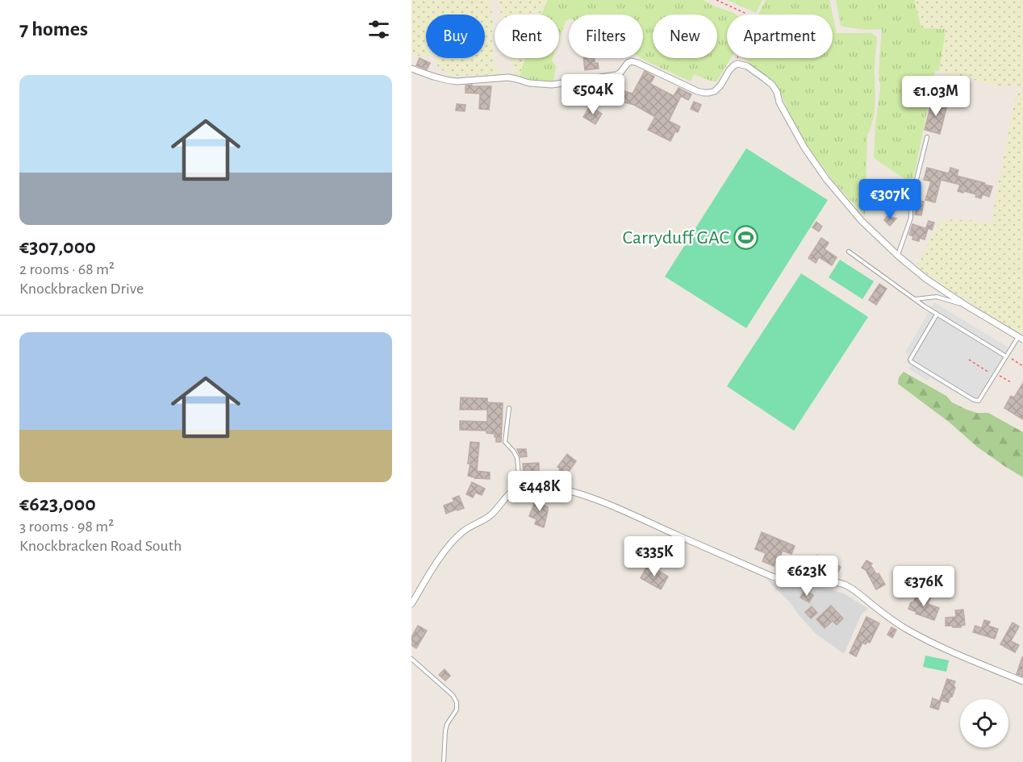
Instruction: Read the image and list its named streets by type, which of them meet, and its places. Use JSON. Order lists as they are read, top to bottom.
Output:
{
  "places": {
    "sports": ["Carryduff GAC"]
  },
  "page": {
    "heading": "7 homes",
    "chip": [
      "Buy",
      "Rent",
      "Filters",
      "New",
      "Apartment"
    ],
    "list": [
      {
        "name": "€307,000",
        "note": "2 rooms · 68 m² · Knockbracken Drive"
      },
      {
        "name": "€623,000",
        "note": "3 rooms · 98 m² · Knockbracken Road South"
      }
    ],
    "price": [
      "€504K",
      "€1.03M",
      "€307K",
      "€448K",
      "€335K",
      "€623K",
      "€376K"
    ]
  }
}
